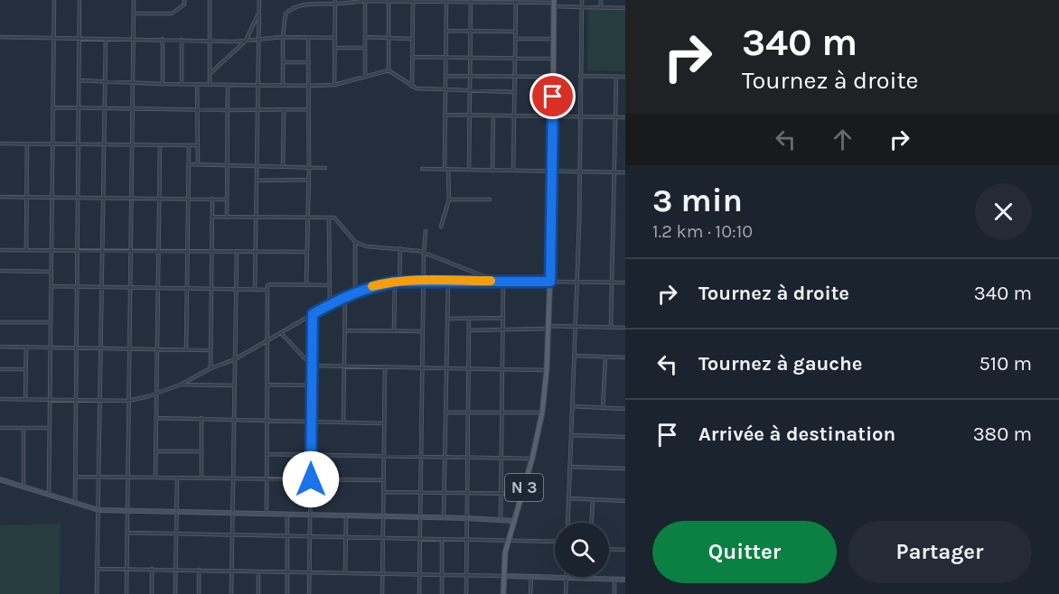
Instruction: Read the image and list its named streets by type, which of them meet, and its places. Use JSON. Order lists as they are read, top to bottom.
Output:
{
  "streets": {
    "main road": ["N 3"]
  },
  "page": {
    "turn": ["340 m", "Tournez à droite"],
    "heading": ["3 min", "1.2 km · 10:10"],
    "list": [
      {
        "name": "Tournez à droite",
        "value": "340 m"
      },
      {
        "name": "Tournez à gauche",
        "value": "510 m"
      },
      {
        "name": "Arrivée à destination",
        "value": "380 m"
      }
    ],
    "buttons": ["Quitter", "Partager"]
  }
}
